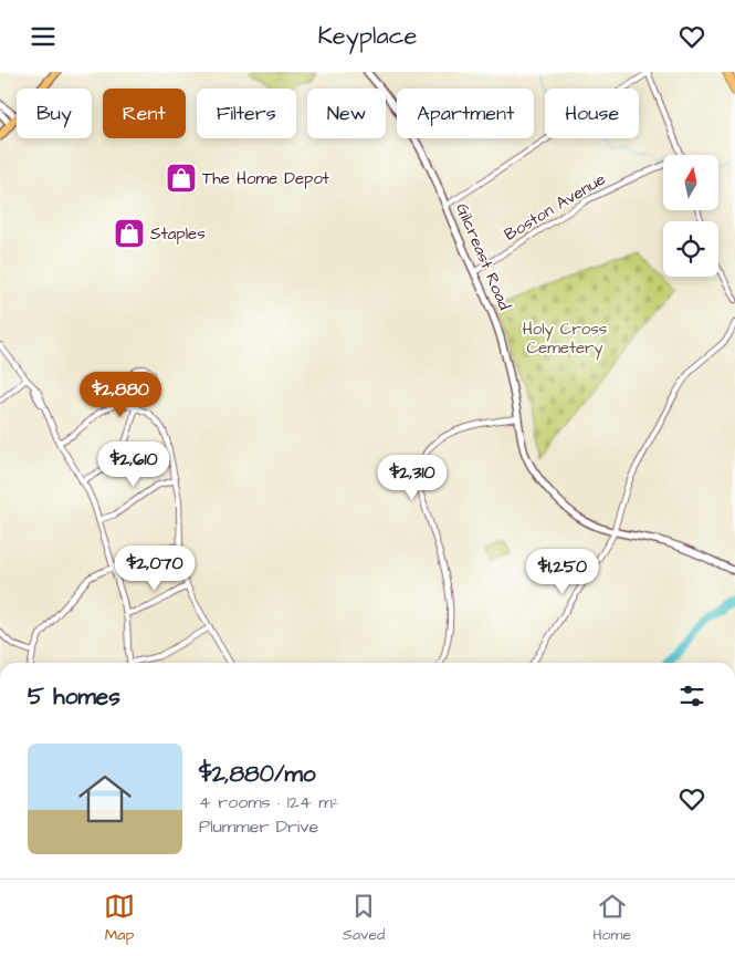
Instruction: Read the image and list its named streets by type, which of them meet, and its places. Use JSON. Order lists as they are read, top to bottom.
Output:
{
  "streets": {
    "street": ["Boston Avenue", "Gilcreast Road"]
  },
  "crossings": [
    ["Boston Avenue", "Gilcreast Road"]
  ],
  "parks": ["Holy Cross Cemetery"],
  "places": {
    "shop": ["The Home Depot", "Staples"]
  },
  "north": "top",
  "page": {
    "header": "Keyplace",
    "chip": [
      "Buy",
      "Rent",
      "Filters",
      "New",
      "Apartment",
      "House"
    ],
    "price": [
      "$2,880",
      "$2,610",
      "$2,310",
      "$2,070",
      "$1,250"
    ],
    "heading": "5 homes",
    "list": [
      {
        "name": "$2,880/mo",
        "note": "4 rooms · 124 m² · Plummer Drive"
      }
    ],
    "tabs": ["Map", "Saved", "Home"]
  }
}
